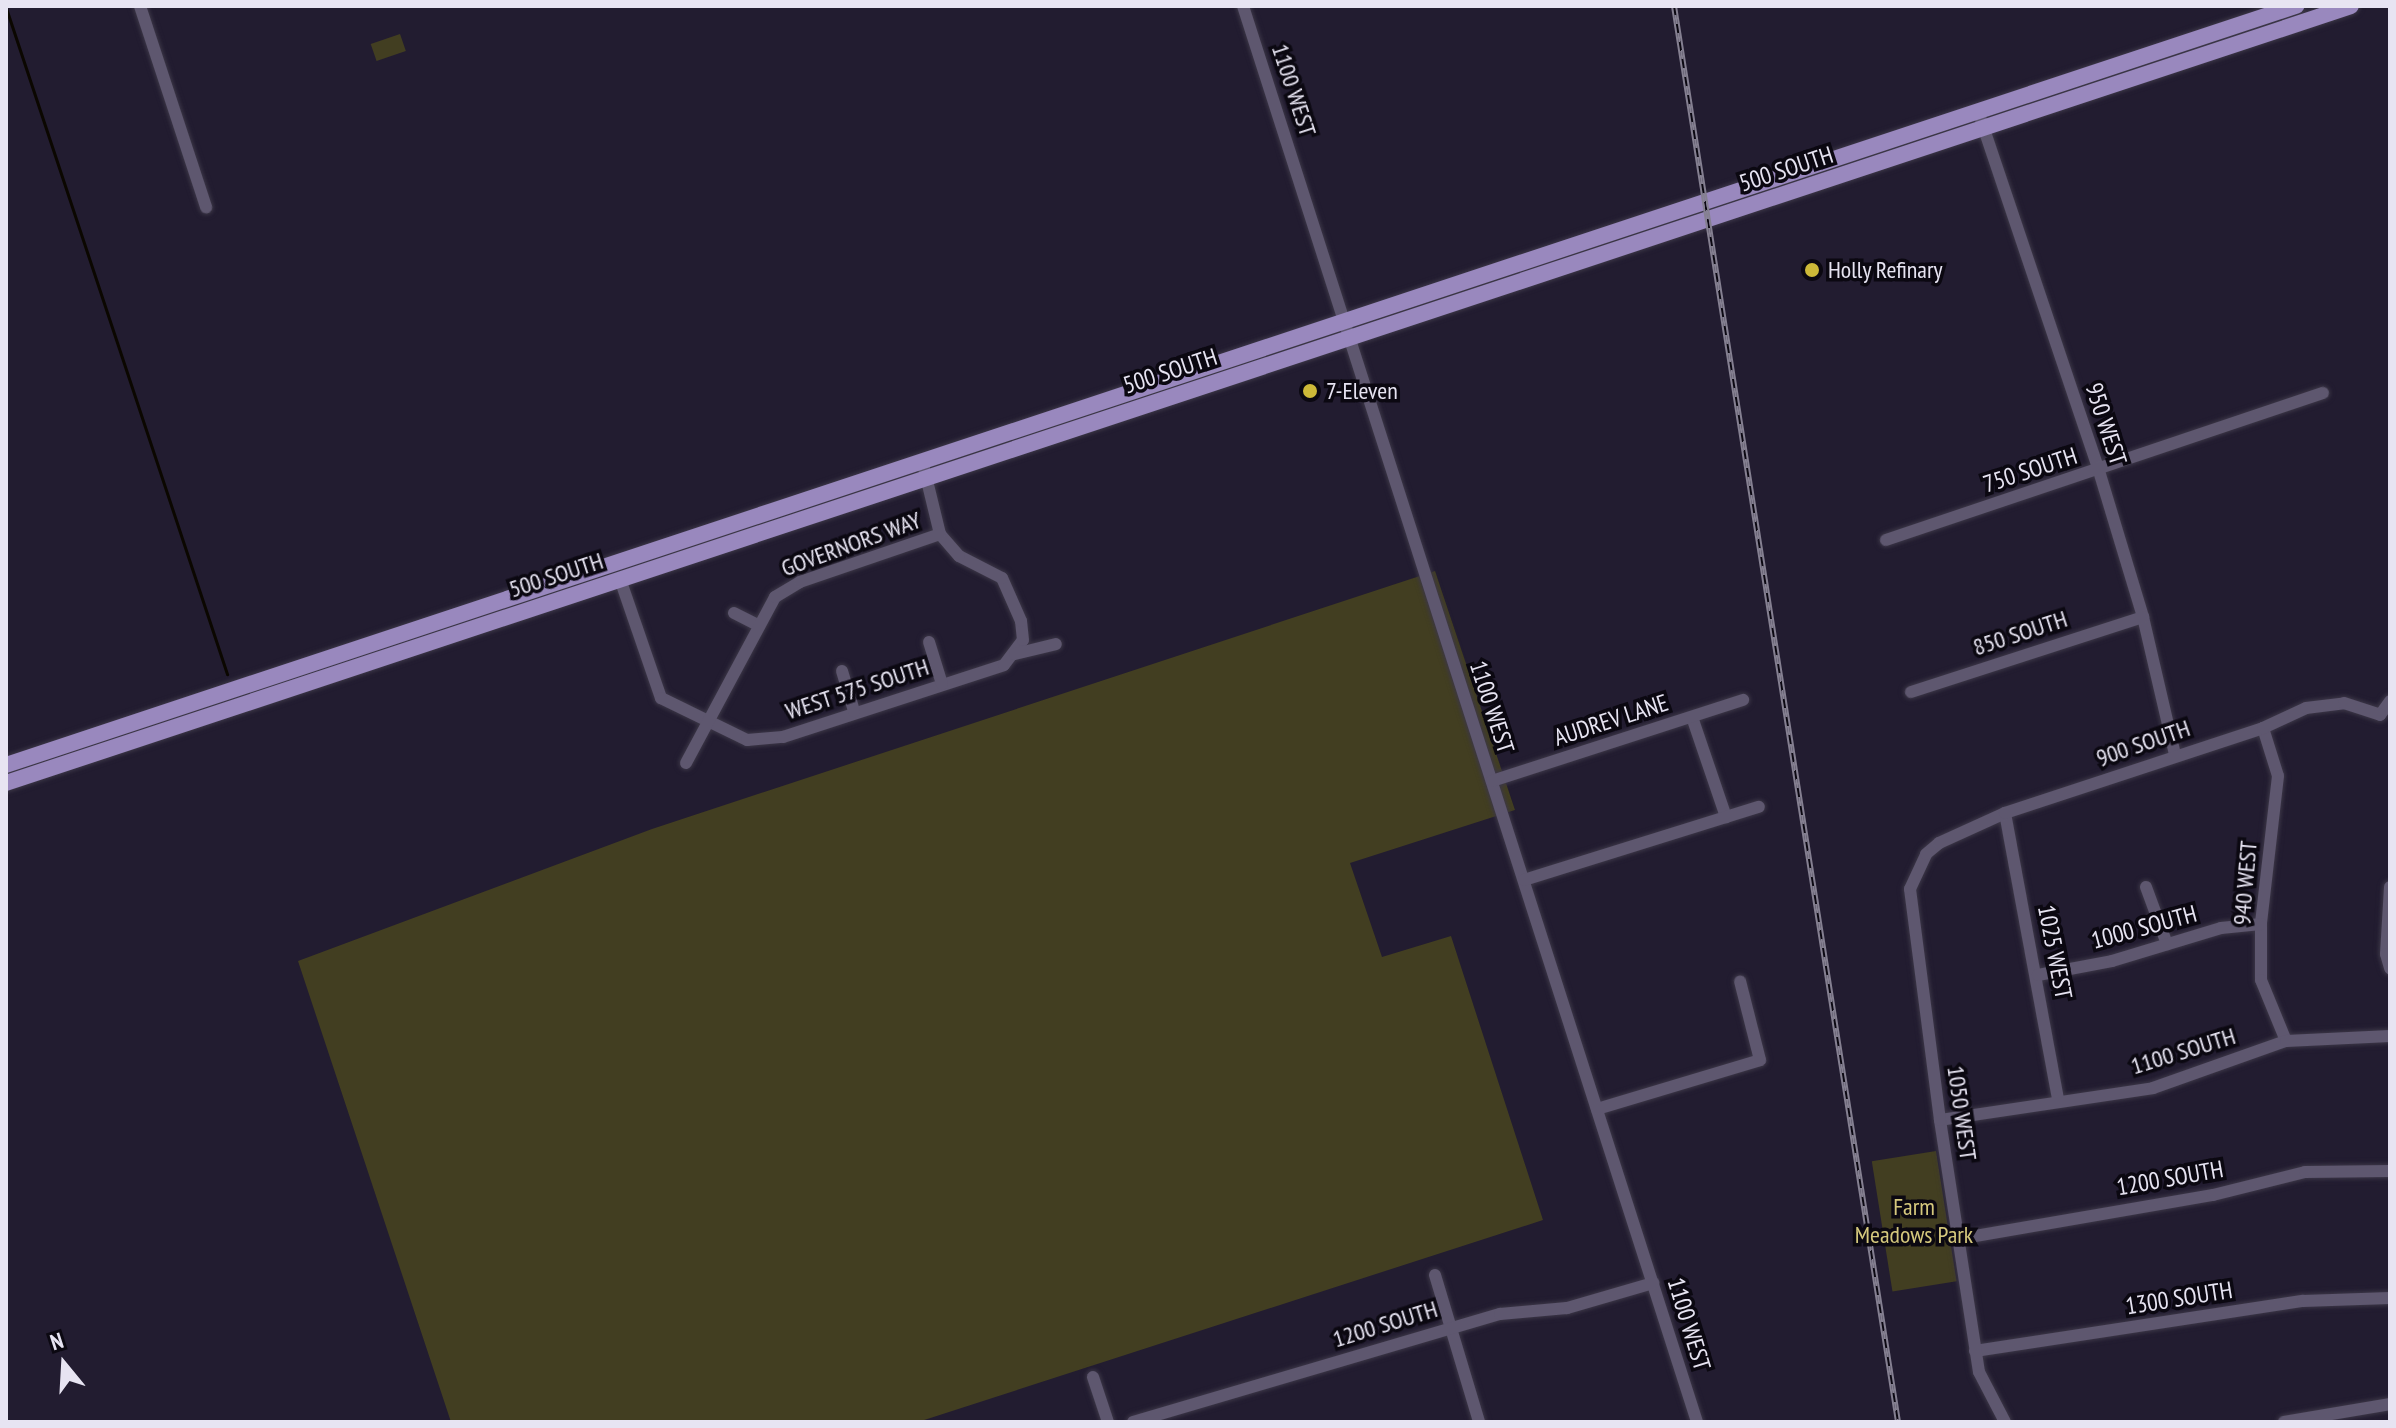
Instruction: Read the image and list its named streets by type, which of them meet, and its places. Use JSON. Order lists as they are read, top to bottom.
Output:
{
  "streets": {
    "main road": ["500 SOUTH"],
    "street": [
      "1100 WEST",
      "950 WEST",
      "750 SOUTH",
      "GOVERNORS WAY",
      "850 SOUTH",
      "WEST 575 SOUTH",
      "AUDREV LANE",
      "900 SOUTH",
      "940 WEST",
      "1000 SOUTH",
      "1025 WEST",
      "1100 SOUTH",
      "1050 WEST",
      "1200 SOUTH",
      "1300 SOUTH"
    ]
  },
  "crossings": [
    ["1100 WEST", "500 SOUTH"],
    ["1100 WEST", "AUDREV LANE"],
    ["1100 WEST", "1200 SOUTH"],
    ["500 SOUTH", "950 WEST"],
    ["500 SOUTH", "WEST 575 SOUTH"],
    ["950 WEST", "750 SOUTH"],
    ["950 WEST", "850 SOUTH"],
    ["950 WEST", "900 SOUTH"],
    ["GOVERNORS WAY", "WEST 575 SOUTH"],
    ["900 SOUTH", "940 WEST"],
    ["900 SOUTH", "1025 WEST"],
    ["900 SOUTH", "1050 WEST"],
    ["940 WEST", "1000 SOUTH"],
    ["940 WEST", "1100 SOUTH"],
    ["1000 SOUTH", "1025 WEST"],
    ["1025 WEST", "1100 SOUTH"],
    ["1100 SOUTH", "1050 WEST"],
    ["1050 WEST", "1200 SOUTH"],
    ["1050 WEST", "1300 SOUTH"]
  ],
  "parks": ["Farm Meadows Park"],
  "places": ["Holly Refinary", "7-Eleven"],
  "north": "top"
}
